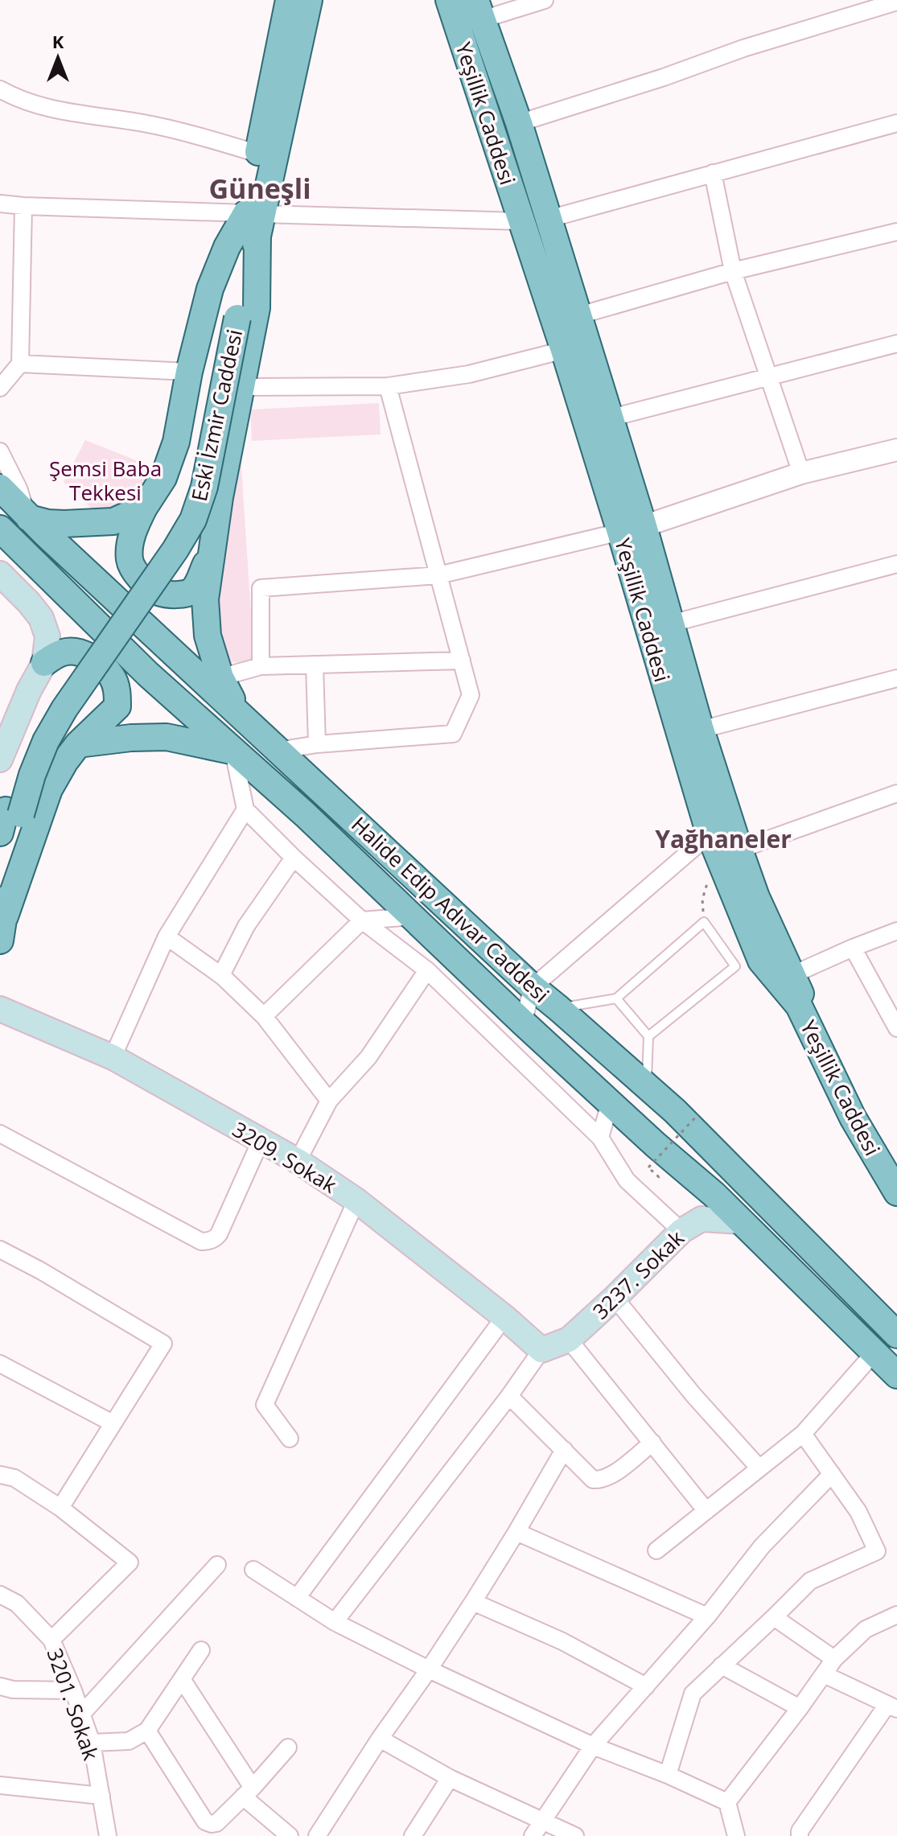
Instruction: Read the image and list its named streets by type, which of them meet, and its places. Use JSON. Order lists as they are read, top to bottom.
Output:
{
  "streets": {
    "main road": [
      "Yeşillik Caddesi",
      "Eski İzmir Caddesi",
      "Halide Edip Adıvar Caddesi",
      "3209. Sokak",
      "3237. Sokak"
    ],
    "street": ["3201. Sokak"]
  },
  "crossings": [
    ["Halide Edip Adıvar Caddesi", "3237. Sokak"],
    ["3209. Sokak", "3237. Sokak"]
  ],
  "districts": ["Güneşli", "Yağhaneler"],
  "parks": ["Şemsi Baba Tekkesi"],
  "north": "top"
}
